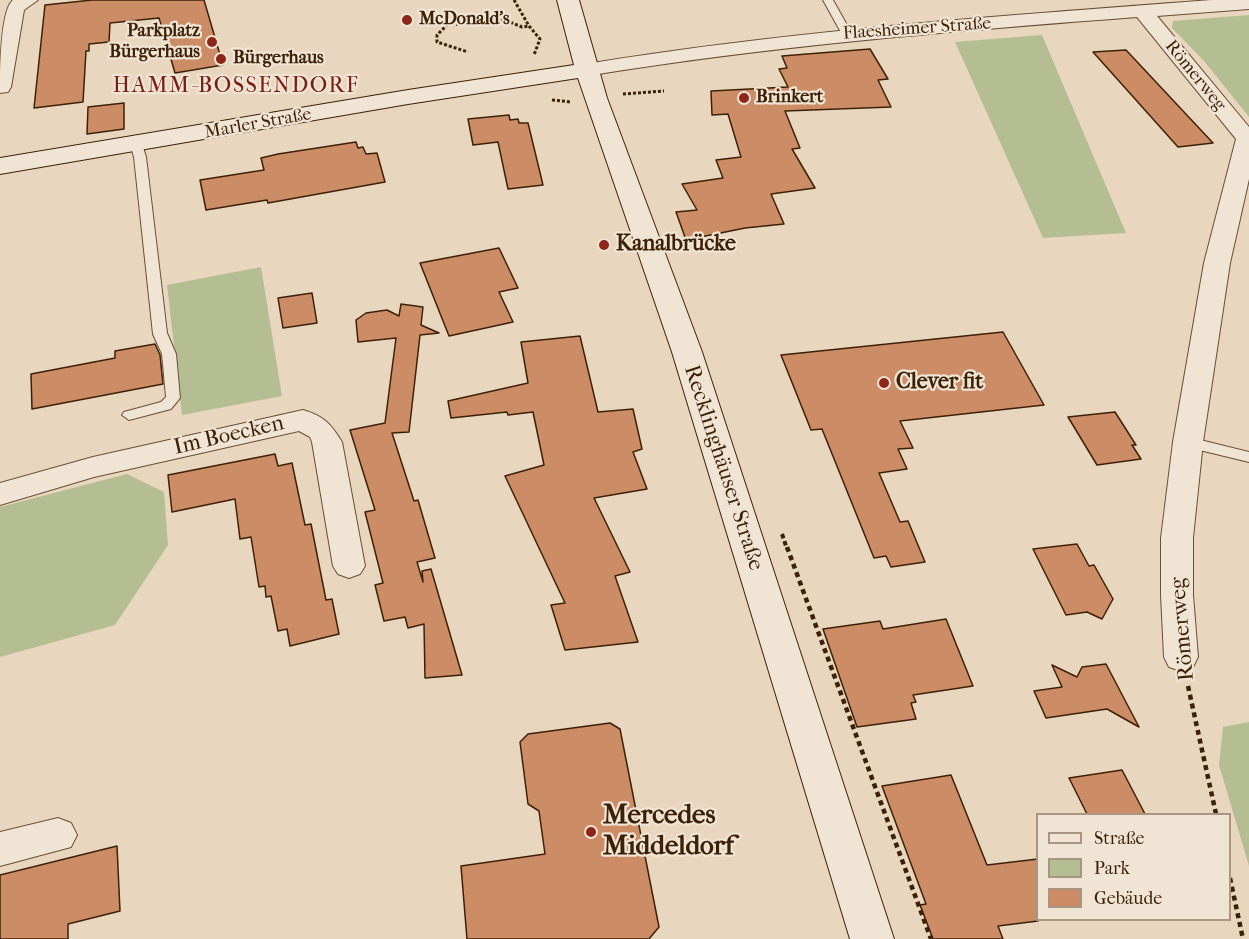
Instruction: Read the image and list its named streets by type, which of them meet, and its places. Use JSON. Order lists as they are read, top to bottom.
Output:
{
  "streets": {
    "main road": ["Marler Straße", "Recklinghäuser Straße"],
    "street": ["Flaesheimer Straße", "Römerweg", "Im Boecken"]
  },
  "crossings": [
    ["Flaesheimer Straße", "Römerweg"],
    ["Flaesheimer Straße", "Marler Straße"],
    ["Flaesheimer Straße", "Recklinghäuser Straße"],
    ["Marler Straße", "Recklinghäuser Straße"]
  ],
  "districts": ["HAMM-BOSSENDORF"],
  "places": [
    "McDonald's",
    "Parkplatz Bürgerhaus",
    "Bürgerhaus",
    "Brinkert",
    "Kanalbrücke",
    "Clever fit",
    "Mercedes Middeldorf"
  ],
  "legend": ["Straße", "Park", "Gebäude"]
}
